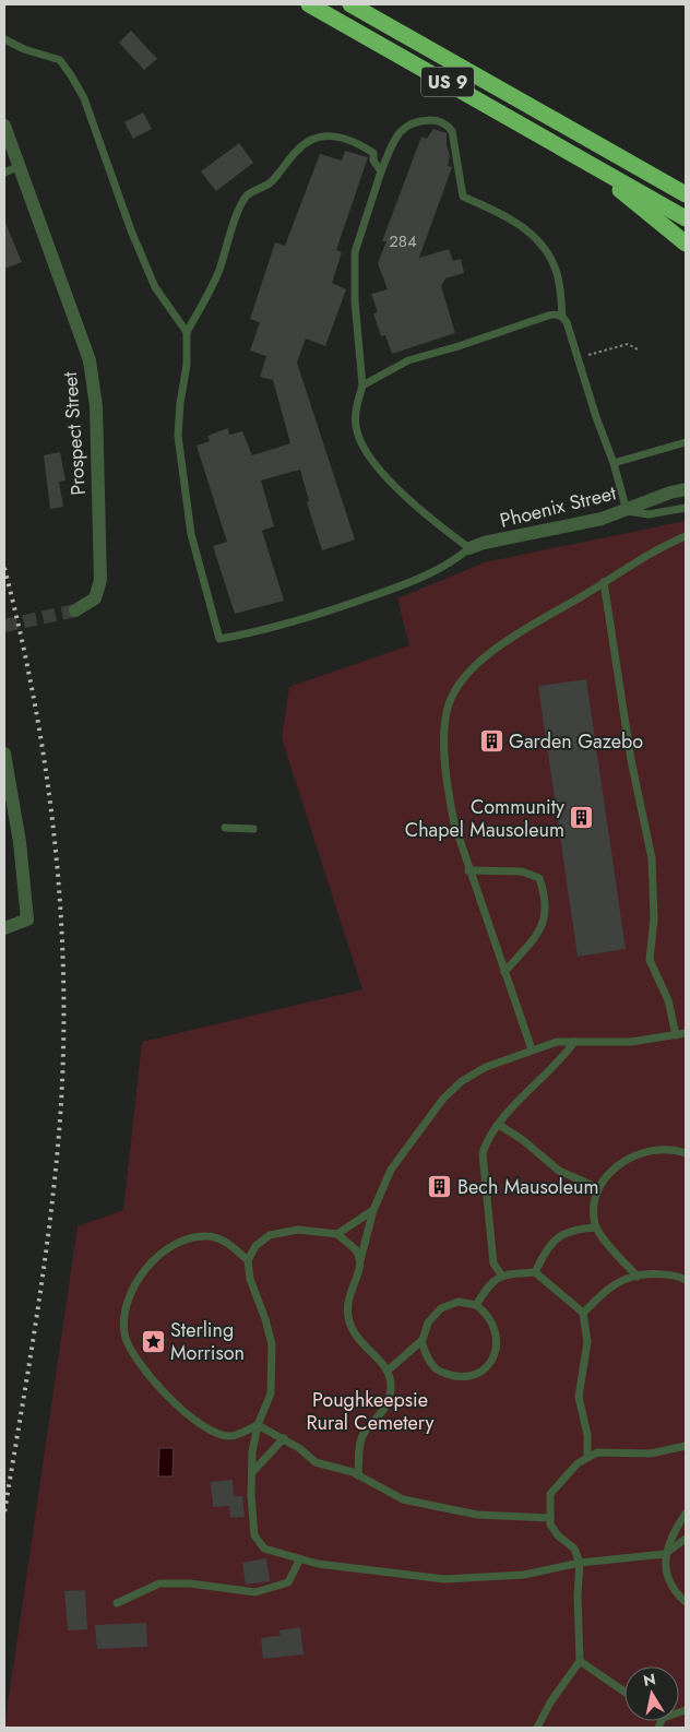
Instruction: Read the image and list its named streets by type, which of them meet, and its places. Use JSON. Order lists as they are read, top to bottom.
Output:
{
  "streets": {
    "highway": ["US 9"],
    "street": ["Prospect Street", "Phoenix Street"]
  },
  "parks": ["Poughkeepsie Rural Cemetery"],
  "places": {
    "building": ["Garden Gazebo", "Community Chapel Mausoleum", "Bech Mausoleum"],
    "place": ["Sterling Morrison"]
  },
  "house_numbers": ["284"],
  "north": "top"
}
